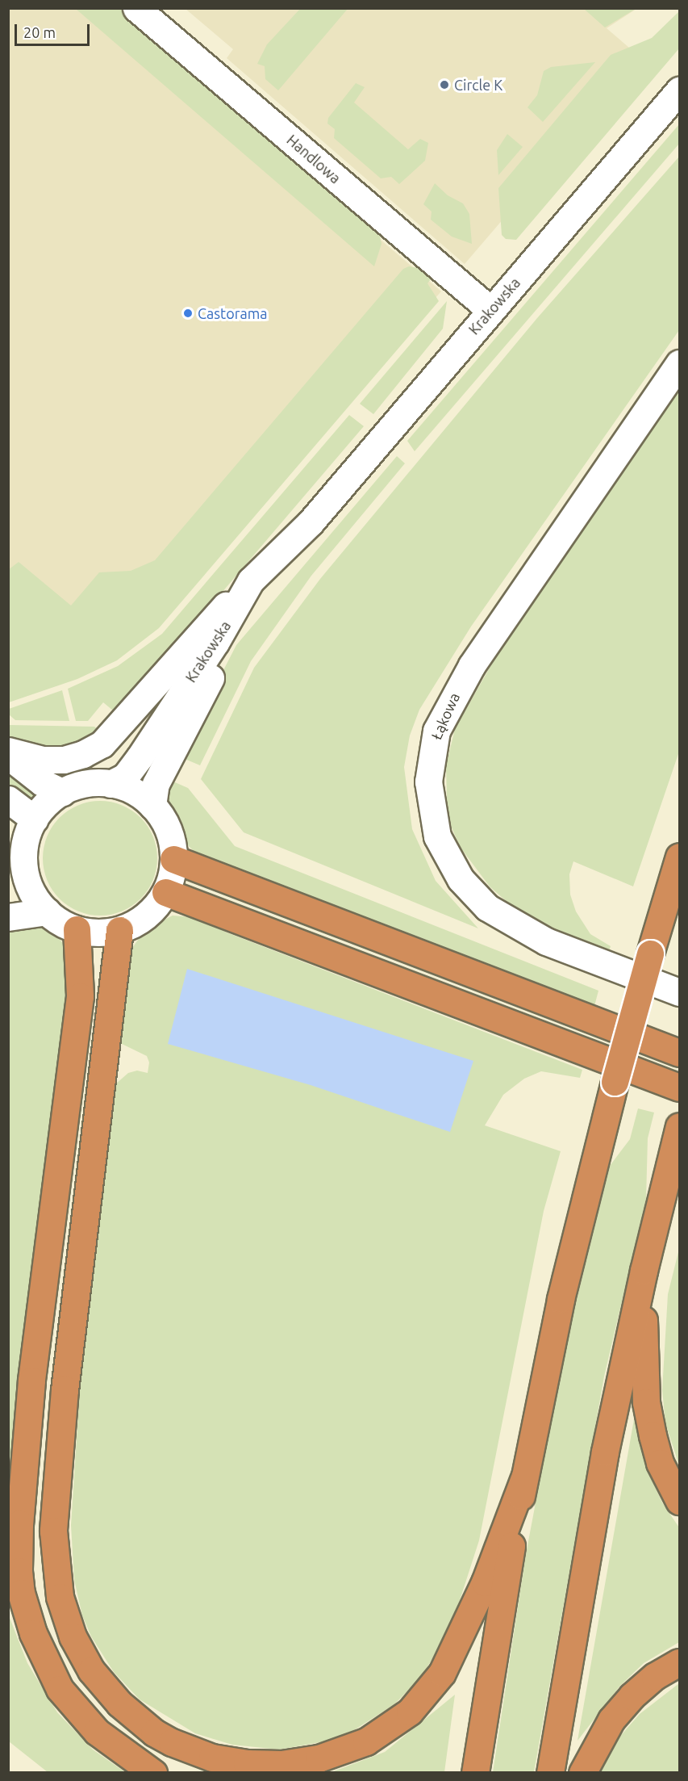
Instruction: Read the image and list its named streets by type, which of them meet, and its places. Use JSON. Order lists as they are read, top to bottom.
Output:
{
  "streets": {
    "street": ["Handlowa", "Krakowska", "Łąkowa"]
  },
  "crossings": [
    ["Handlowa", "Krakowska"]
  ],
  "places": ["Circle K", "Castorama"],
  "scale_bar": "20 m"
}
